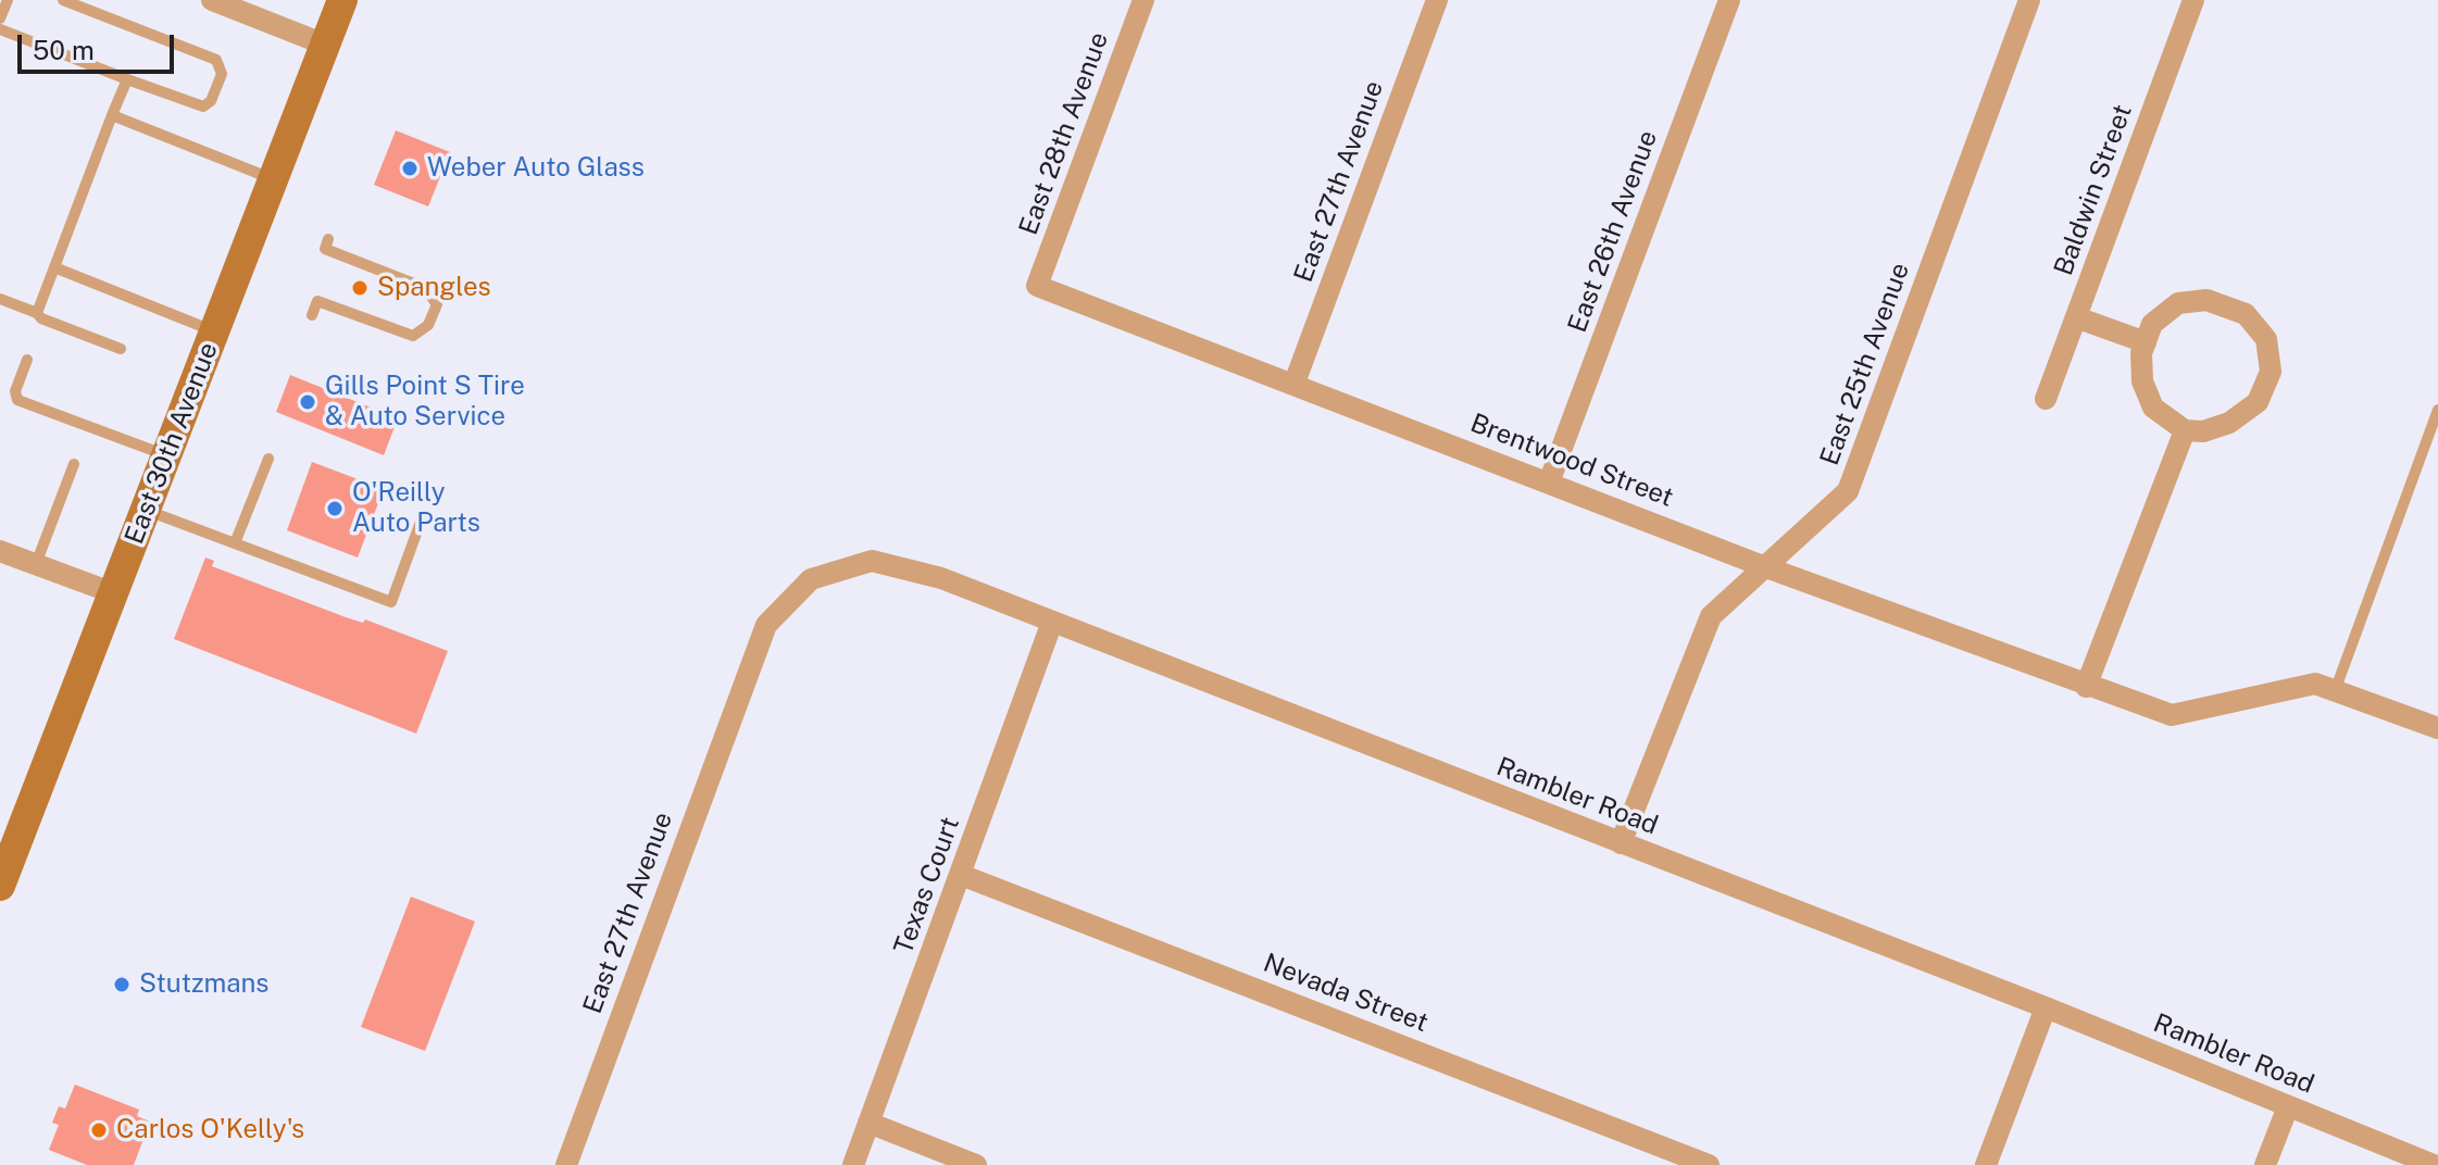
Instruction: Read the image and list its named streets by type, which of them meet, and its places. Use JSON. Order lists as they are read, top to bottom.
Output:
{
  "streets": {
    "main road": ["East 30th Avenue"],
    "street": [
      "East 28th Avenue",
      "East 27th Avenue",
      "Baldwin Street",
      "East 26th Avenue",
      "East 25th Avenue",
      "Brentwood Street",
      "Rambler Road",
      "Texas Court",
      "Nevada Street"
    ]
  },
  "crossings": [
    ["East 28th Avenue", "Brentwood Street"],
    ["East 27th Avenue", "Brentwood Street"],
    ["East 27th Avenue", "Rambler Road"],
    ["East 26th Avenue", "Brentwood Street"],
    ["East 25th Avenue", "Brentwood Street"],
    ["East 25th Avenue", "Rambler Road"],
    ["Rambler Road", "Texas Court"],
    ["Texas Court", "Nevada Street"]
  ],
  "places": [
    "Weber Auto Glass",
    "Spangles",
    "Gills Point S Tire & Auto Service",
    "O'Reilly Auto Parts",
    "Stutzmans",
    "Carlos O'Kelly's"
  ],
  "scale_bar": "50 m"
}
